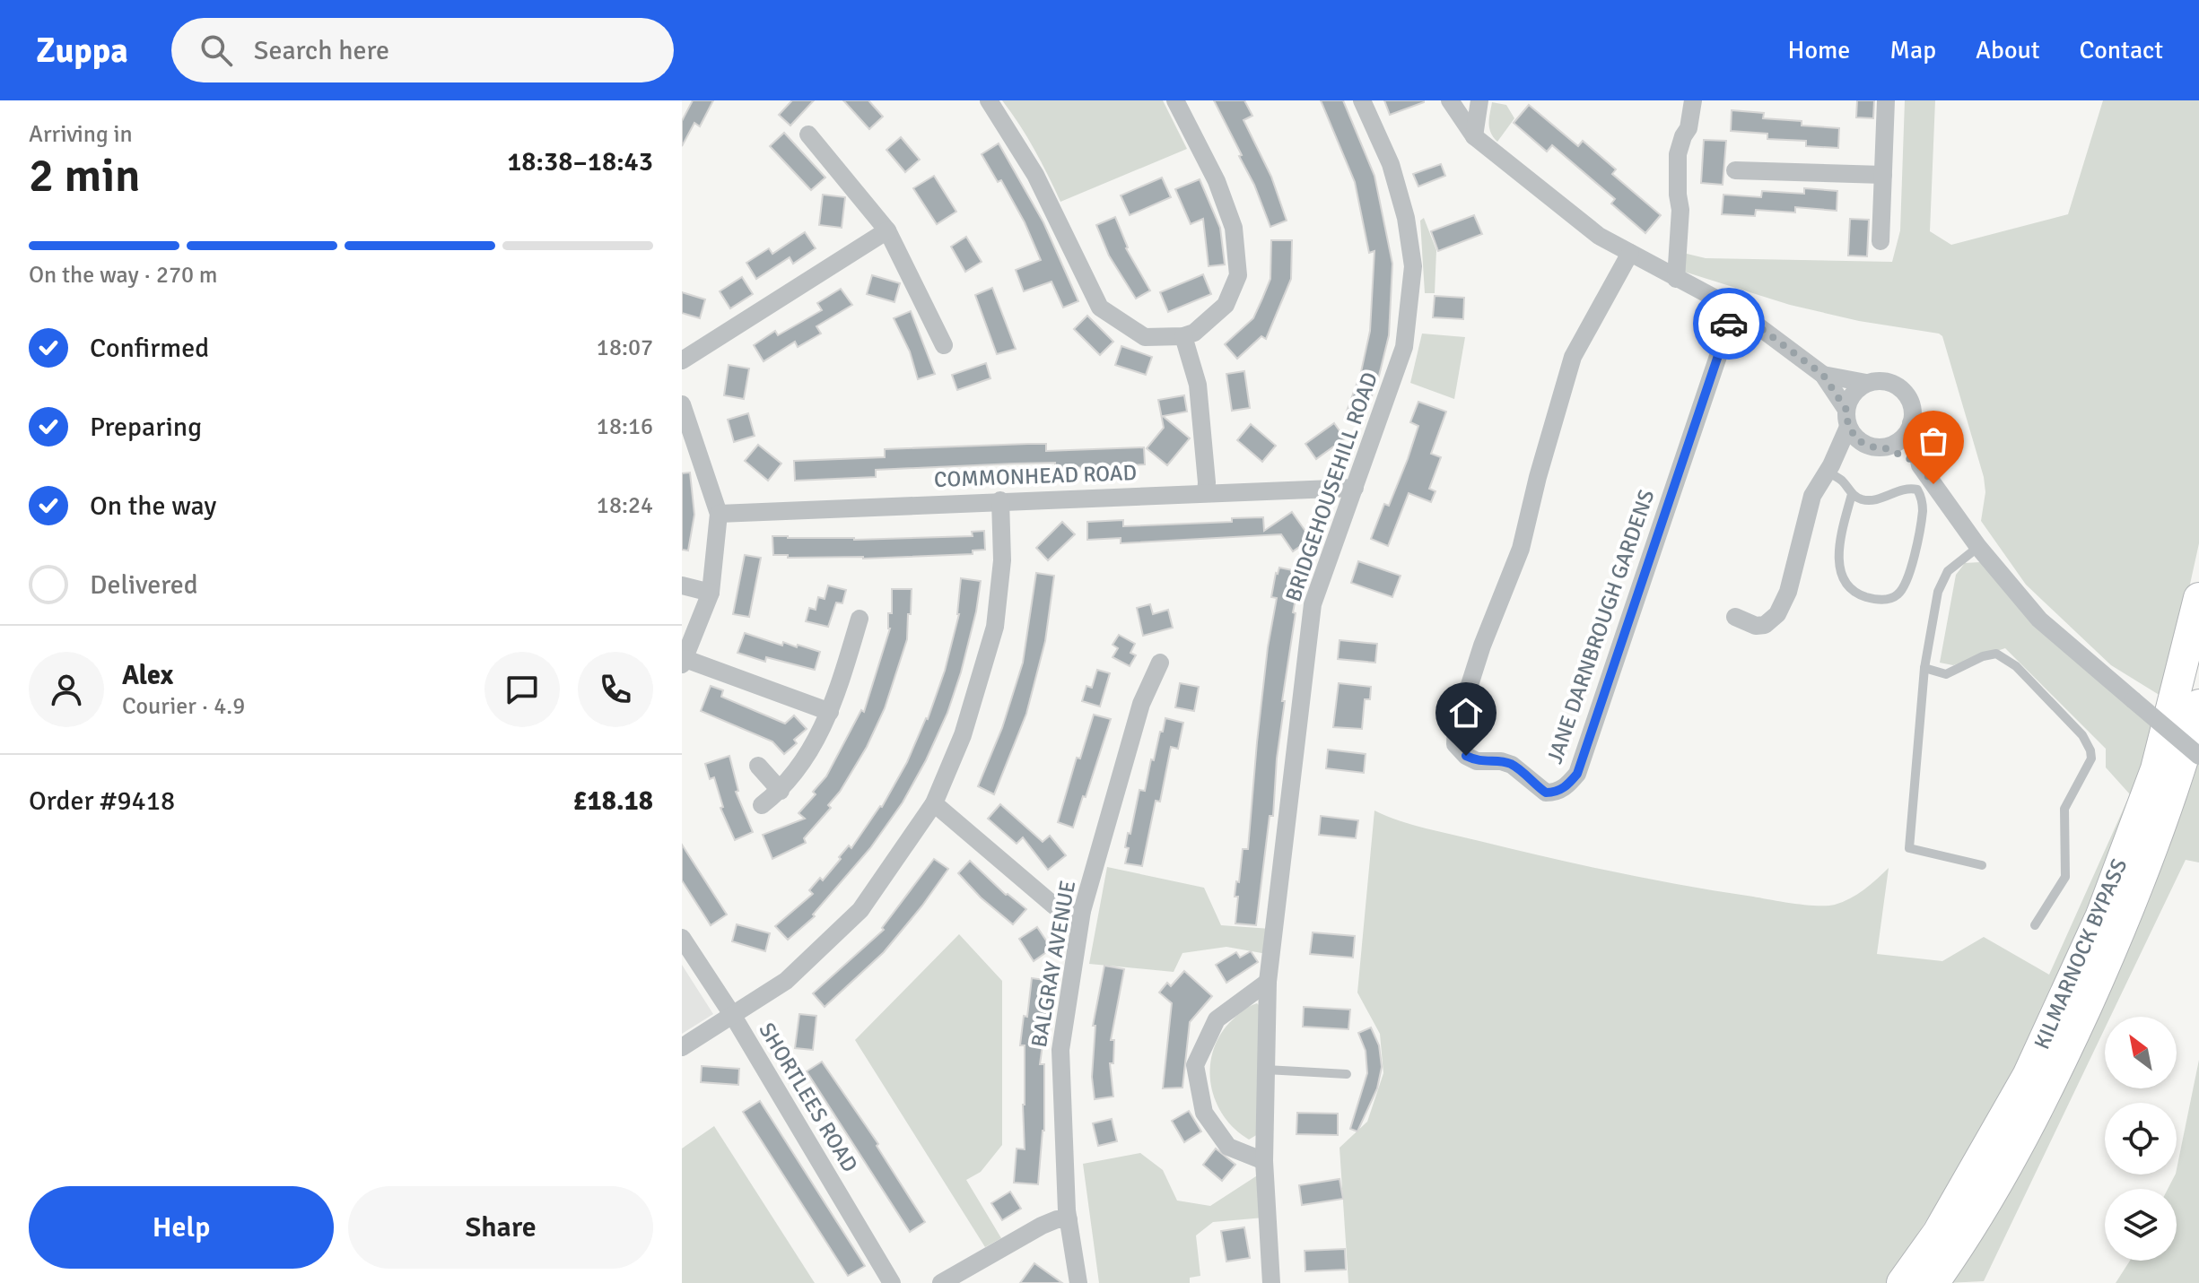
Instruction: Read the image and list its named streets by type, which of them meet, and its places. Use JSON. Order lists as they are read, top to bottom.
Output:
{
  "streets": {
    "highway": ["KILMARNOCK BYPASS"],
    "street": [
      "COMMONHEAD ROAD",
      "BRIDGEHOUSEHILL ROAD",
      "JANE DARNBROUGH GARDENS",
      "BALGRAY AVENUE",
      "SHORTLEES ROAD"
    ]
  },
  "crossings": [
    ["COMMONHEAD ROAD", "BRIDGEHOUSEHILL ROAD"]
  ],
  "north": "top left",
  "page": {
    "header": "Zuppa",
    "search": "Search here",
    "nav": [
      "Home",
      "Map",
      "About",
      "Contact"
    ],
    "heading": ["2 min", "Arriving in", "18:38–18:43"],
    "panel": [
      "Alex",
      "Courier · 4.9",
      "Order #9418",
      "£18.18"
    ],
    "bar": "On the way · 270 m",
    "list": [
      ["Confirmed", "18:07"],
      ["Preparing", "18:16"],
      ["On the way", "18:24"],
      "Delivered"
    ],
    "buttons": ["Help", "Share"]
  }
}
